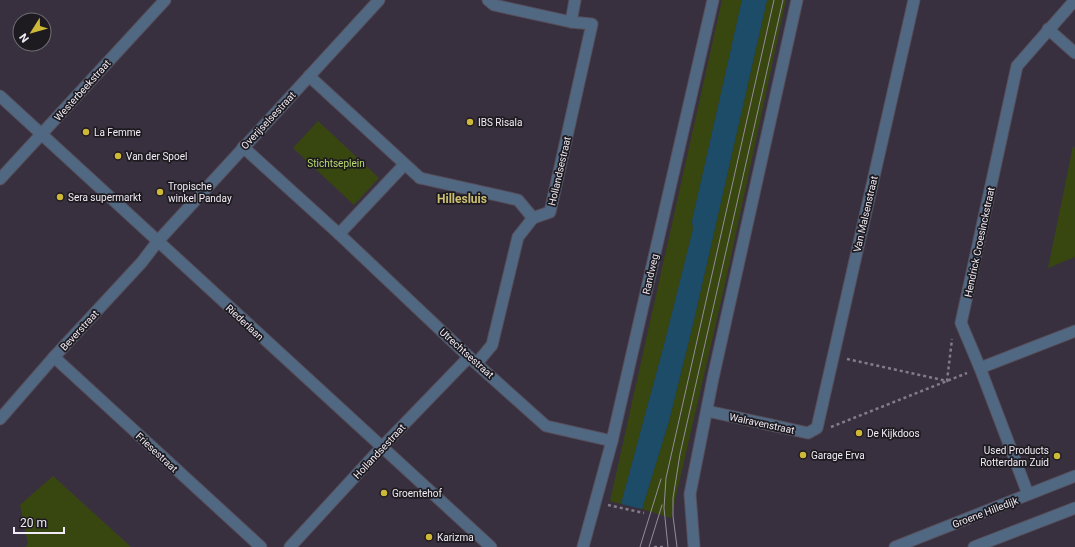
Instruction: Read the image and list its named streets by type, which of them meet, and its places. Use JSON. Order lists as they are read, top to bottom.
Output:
{
  "streets": {
    "street": [
      "Westerbeekstraat",
      "Overijselsestraat",
      "Hollandsestraat",
      "Van Malsenstraat",
      "Hendrick Croesinckstraat",
      "Randweg",
      "Riederlaan",
      "Beverstraat",
      "Utrechtsestraat",
      "Walravenstraat",
      "Friesestraat",
      "Groene Hilledijk"
    ]
  },
  "crossings": [
    ["Westerbeekstraat", "Riederlaan"],
    ["Overijselsestraat", "Riederlaan"],
    ["Overijselsestraat", "Beverstraat"],
    ["Hollandsestraat", "Riederlaan"],
    ["Hollandsestraat", "Utrechtsestraat"],
    ["Van Malsenstraat", "Walravenstraat"],
    ["Randweg", "Utrechtsestraat"],
    ["Riederlaan", "Beverstraat"],
    ["Beverstraat", "Friesestraat"]
  ],
  "districts": ["Hillesluis"],
  "parks": ["Stichtseplein"],
  "places": [
    "IBS Risala",
    "La Femme",
    "Van der Spoel",
    "Tropische winkel Panday",
    "Sera supermarkt",
    "De Kijkdoos",
    "Garage Erva",
    "Used Products Rotterdam Zuid",
    "Groentehof",
    "Karizma"
  ],
  "scale_bar": "20 m",
  "north": "bottom left"
}
